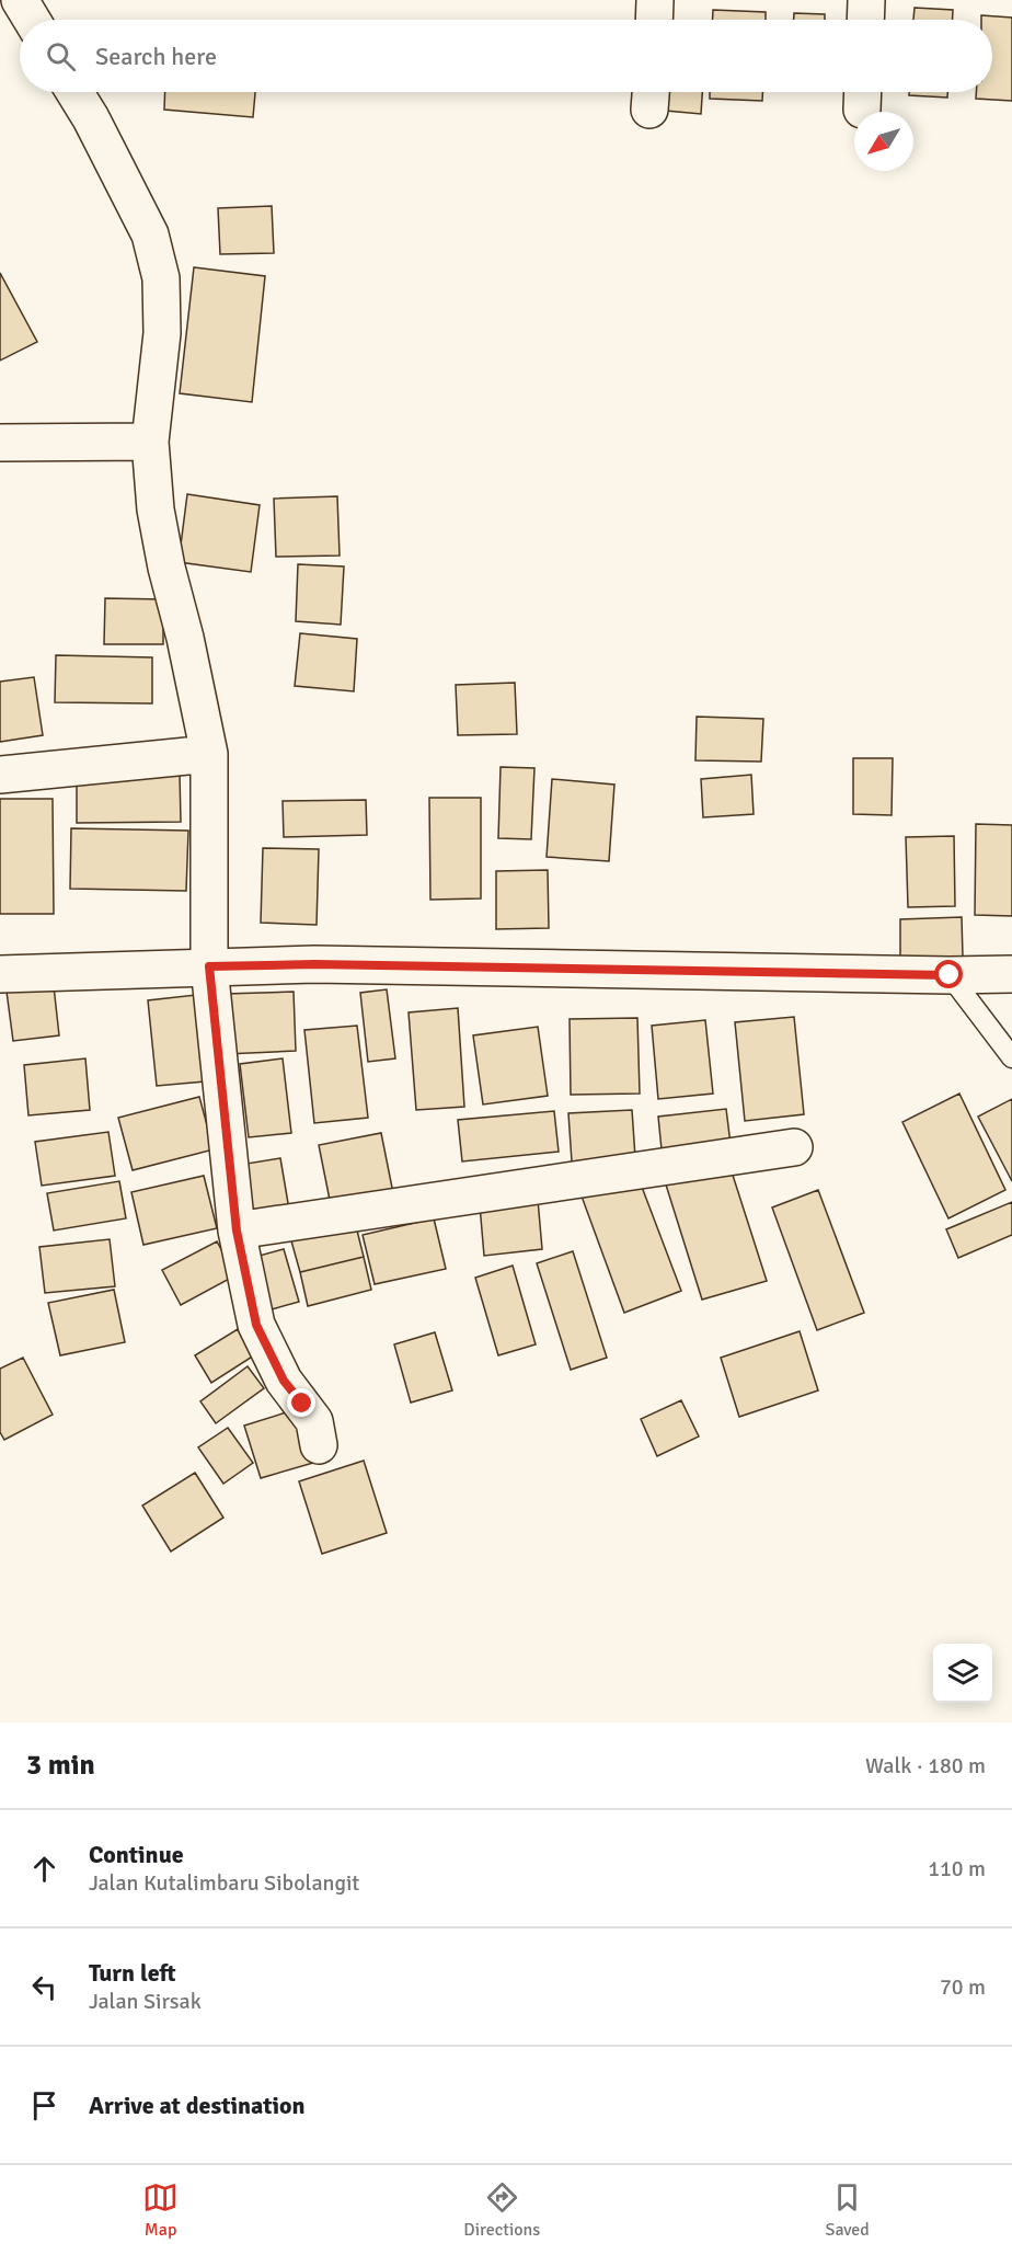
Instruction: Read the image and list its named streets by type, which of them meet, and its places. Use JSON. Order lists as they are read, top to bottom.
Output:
{
  "north": "bottom left",
  "page": {
    "search": "Search here",
    "heading": ["3 min", "Walk · 180 m"],
    "list": [
      ["Continue", "Jalan Kutalimbaru Sibolangit", "110 m"],
      ["Turn left", "Jalan Sirsak", "70 m"],
      "Arrive at destination"
    ],
    "nav": ["Map", "Directions", "Saved"]
  }
}
